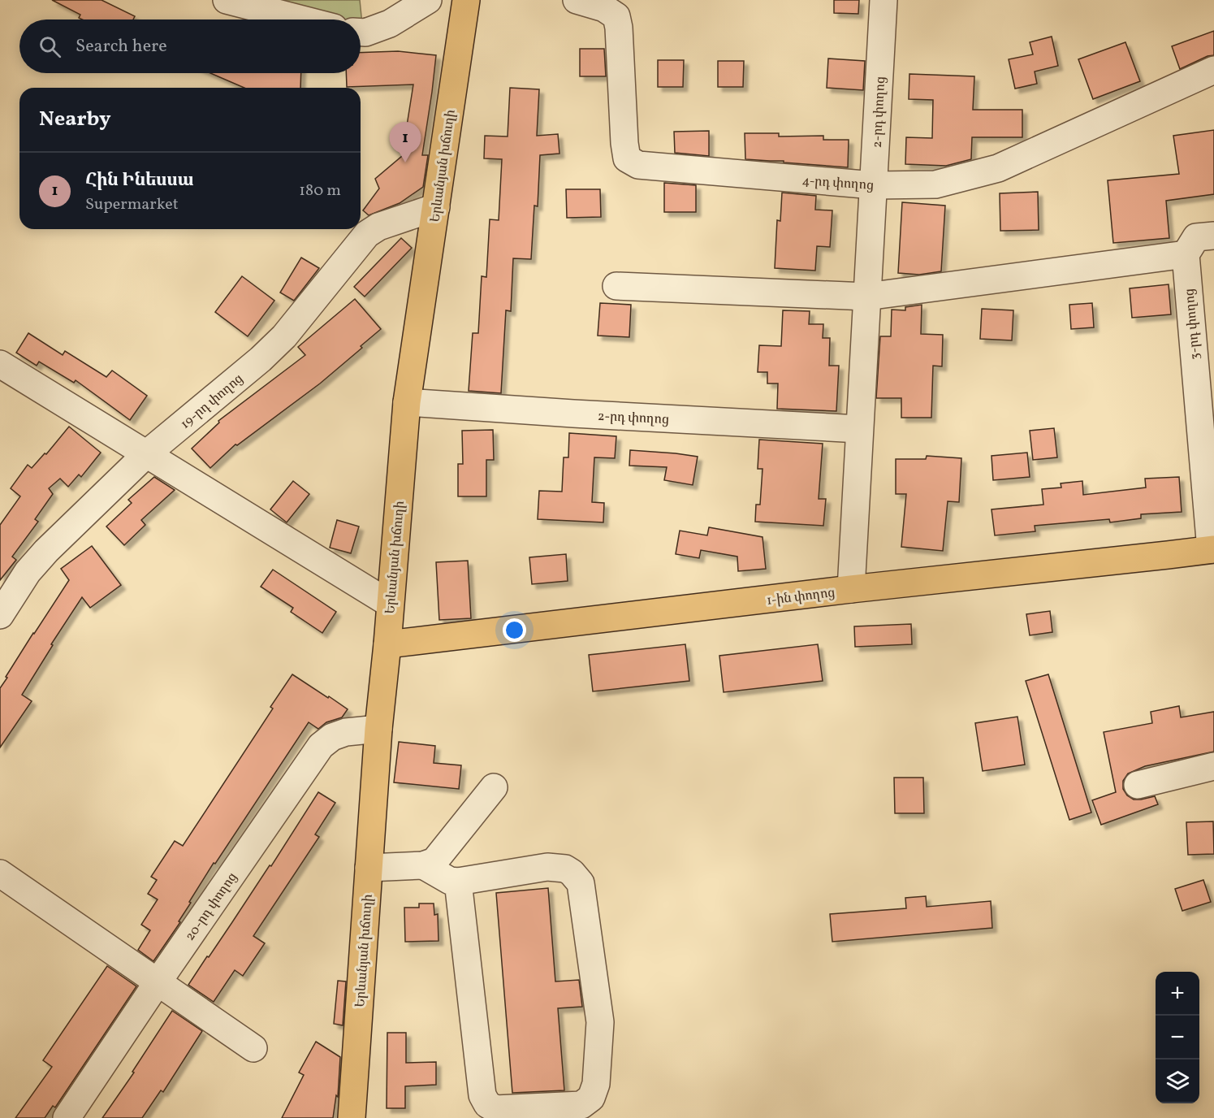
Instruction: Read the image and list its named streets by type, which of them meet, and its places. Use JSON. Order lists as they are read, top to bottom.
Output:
{
  "streets": {
    "main road": ["Երևանյան խճուղի", "1-ին փողոց"],
    "street": [
      "2-րդ փողոց",
      "4-րդ փողոց",
      "3-րդ փողոց",
      "19-րդ փողոց",
      "20-րդ փողոց"
    ]
  },
  "crossings": [
    ["2-րդ փողոց", "Երևանյան խճուղի"],
    ["2-րդ փողոց", "4-րդ փողոց"],
    ["2-րդ փողոց", "1-ին փողոց"],
    ["Երևանյան խճուղի", "19-րդ փողոց"],
    ["Երևանյան խճուղի", "1-ին փողոց"],
    ["Երևանյան խճուղի", "20-րդ փողոց"],
    ["3-րդ փողոց", "1-ին փողոց"]
  ],
  "page": {
    "search": "Search here",
    "heading": "Nearby",
    "pins": "1",
    "list": [
      {
        "mark": "1",
        "name": "Հին Ինեսսա",
        "note": "Supermarket",
        "value": "180 m"
      }
    ],
    "map_buttons": ["+", "−"]
  }
}
